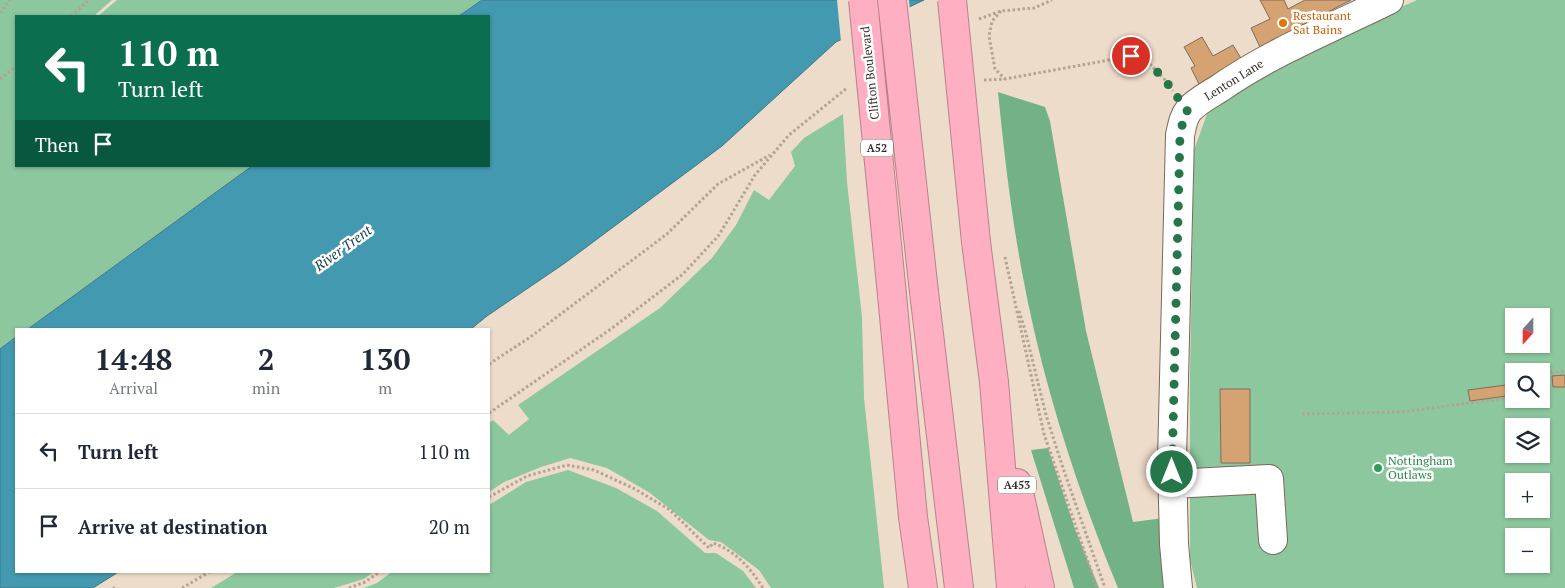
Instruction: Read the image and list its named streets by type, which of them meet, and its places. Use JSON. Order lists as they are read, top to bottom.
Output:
{
  "streets": {
    "highway": ["Clifton Boulevard", "A52", "A453"],
    "street": ["Lenton Lane"]
  },
  "crossings": [
    ["Clifton Boulevard", "A52"]
  ],
  "water": ["River Trent"],
  "places": ["Restaurant Sat Bains", "Nottingham Outlaws"],
  "north": "bottom",
  "page": {
    "turn": ["110 m", "Turn left"],
    "then": "Then",
    "map_buttons": ["+", "−"],
    "eta": [
      "14:48",
      "Arrival",
      "2",
      "min",
      "130",
      "m"
    ],
    "list": [
      {
        "name": "Turn left",
        "value": "110 m"
      },
      {
        "name": "Arrive at destination",
        "value": "20 m"
      }
    ]
  }
}
